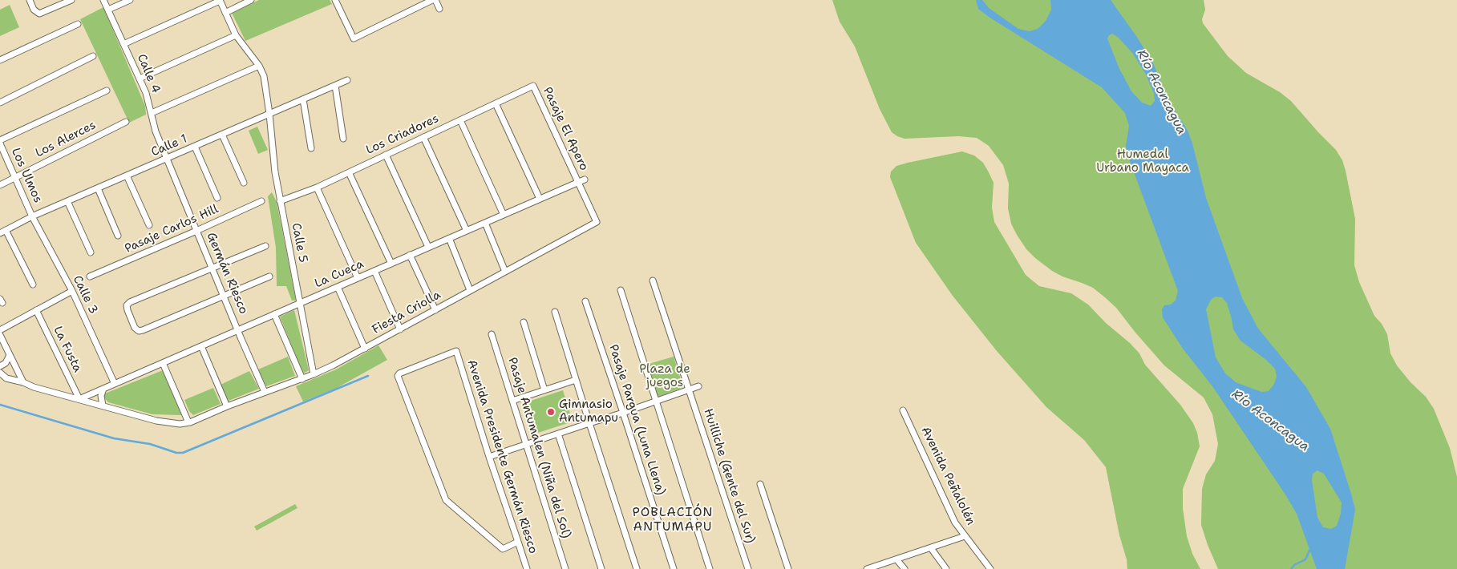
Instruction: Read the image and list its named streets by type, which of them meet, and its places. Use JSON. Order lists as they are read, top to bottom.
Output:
{
  "streets": {
    "street": [
      "Calle 4",
      "Pasaje El Apero",
      "Los Criadores",
      "Los Alerces",
      "Calle 1",
      "Los Ulmos",
      "Pasaje Carlos Hill",
      "Calle 5",
      "Germán Riesco",
      "La Cueca",
      "Calle 3",
      "Fiesta Criolla",
      "La Fusta",
      "Pasaje Pargua (Luna Llena)",
      "Pasaje Antumalen (Niña del Sol)",
      "Avenida Presidente Germán Riesco",
      "Huilliche (Gente del Sur)",
      "Avenida Peñalolén"
    ]
  },
  "crossings": [
    ["Calle 4", "Calle 1"],
    ["Calle 4", "Germán Riesco"],
    ["Pasaje El Apero", "Los Criadores"],
    ["Pasaje El Apero", "La Cueca"],
    ["Pasaje El Apero", "Fiesta Criolla"],
    ["Los Criadores", "Calle 5"],
    ["Los Alerces", "Los Ulmos"],
    ["Calle 1", "Los Ulmos"],
    ["Calle 1", "Calle 5"],
    ["Calle 1", "Germán Riesco"],
    ["Calle 1", "Calle 3"],
    ["Los Ulmos", "Calle 3"],
    ["Pasaje Carlos Hill", "Germán Riesco"],
    ["Calle 5", "La Cueca"],
    ["Calle 5", "Fiesta Criolla"],
    ["Germán Riesco", "La Cueca"],
    ["Germán Riesco", "Fiesta Criolla"],
    ["La Cueca", "Calle 3"],
    ["La Cueca", "Fiesta Criolla"],
    ["La Cueca", "La Fusta"],
    ["Fiesta Criolla", "La Fusta"]
  ],
  "districts": ["POBLACIÓN ANTUMAPU"],
  "water": ["Río Aconcagua"],
  "parks": ["Humedal Urbano Mayaca", "Plaza de juegos"],
  "places": ["Gimnasio Antumapu"]
}
